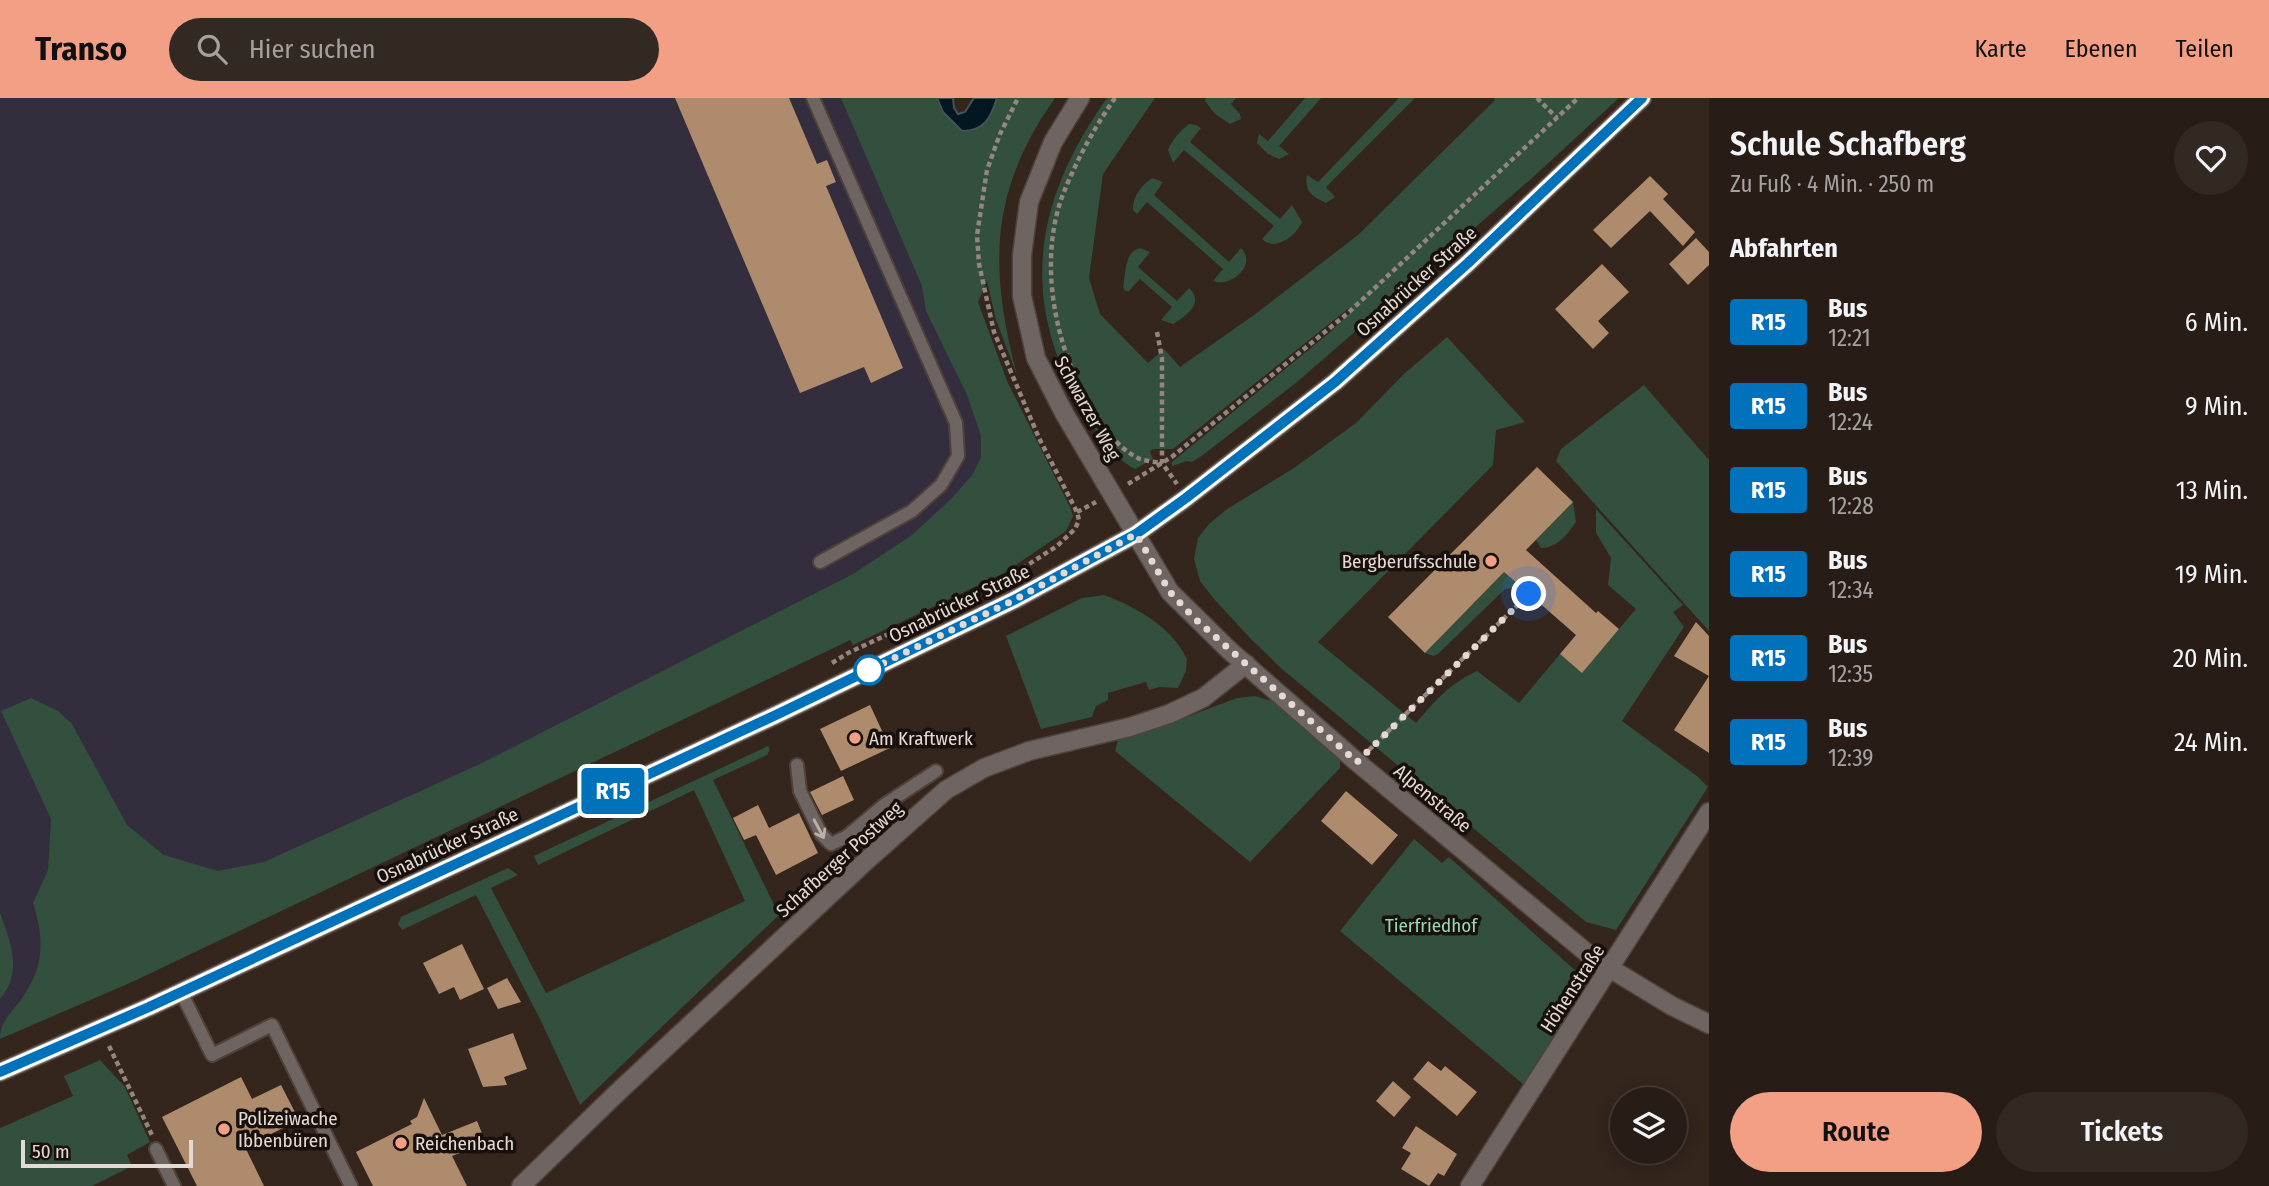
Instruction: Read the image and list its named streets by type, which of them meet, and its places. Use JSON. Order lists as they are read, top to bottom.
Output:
{
  "streets": {
    "main road": ["Osnabrücker Straße"],
    "street": [
      "Schwarzer Weg",
      "Alpenstraße",
      "Schafberger Postweg",
      "Höhenstraße"
    ]
  },
  "crossings": [
    ["Osnabrücker Straße", "Schwarzer Weg"],
    ["Osnabrücker Straße", "Alpenstraße"],
    ["Schwarzer Weg", "Alpenstraße"],
    ["Alpenstraße", "Schafberger Postweg"],
    ["Alpenstraße", "Höhenstraße"]
  ],
  "parks": ["Tierfriedhof"],
  "places": [
    "Bergberufsschule",
    "Am Kraftwerk",
    "Polizeiwache Ibbenbüren",
    "Reichenbach"
  ],
  "lines": ["bus line R15"],
  "scale_bar": "50 m",
  "page": {
    "header": "Transo",
    "search": "Hier suchen",
    "nav": ["Karte", "Ebenen", "Teilen"],
    "on_map": "R15",
    "heading": [
      ["Schule Schafberg", "Zu Fuß · 4 Min. · 250 m"],
      "Abfahrten"
    ],
    "list": [
      {
        "mark": "R15",
        "name": "Bus",
        "note": "12:21",
        "value": "6 Min."
      },
      {
        "mark": "R15",
        "name": "Bus",
        "note": "12:24",
        "value": "9 Min."
      },
      {
        "mark": "R15",
        "name": "Bus",
        "note": "12:28",
        "value": "13 Min."
      },
      {
        "mark": "R15",
        "name": "Bus",
        "note": "12:34",
        "value": "19 Min."
      },
      {
        "mark": "R15",
        "name": "Bus",
        "note": "12:35",
        "value": "20 Min."
      },
      {
        "mark": "R15",
        "name": "Bus",
        "note": "12:39",
        "value": "24 Min."
      }
    ],
    "buttons": ["Route", "Tickets"],
    "scale": "50 m"
  }
}
